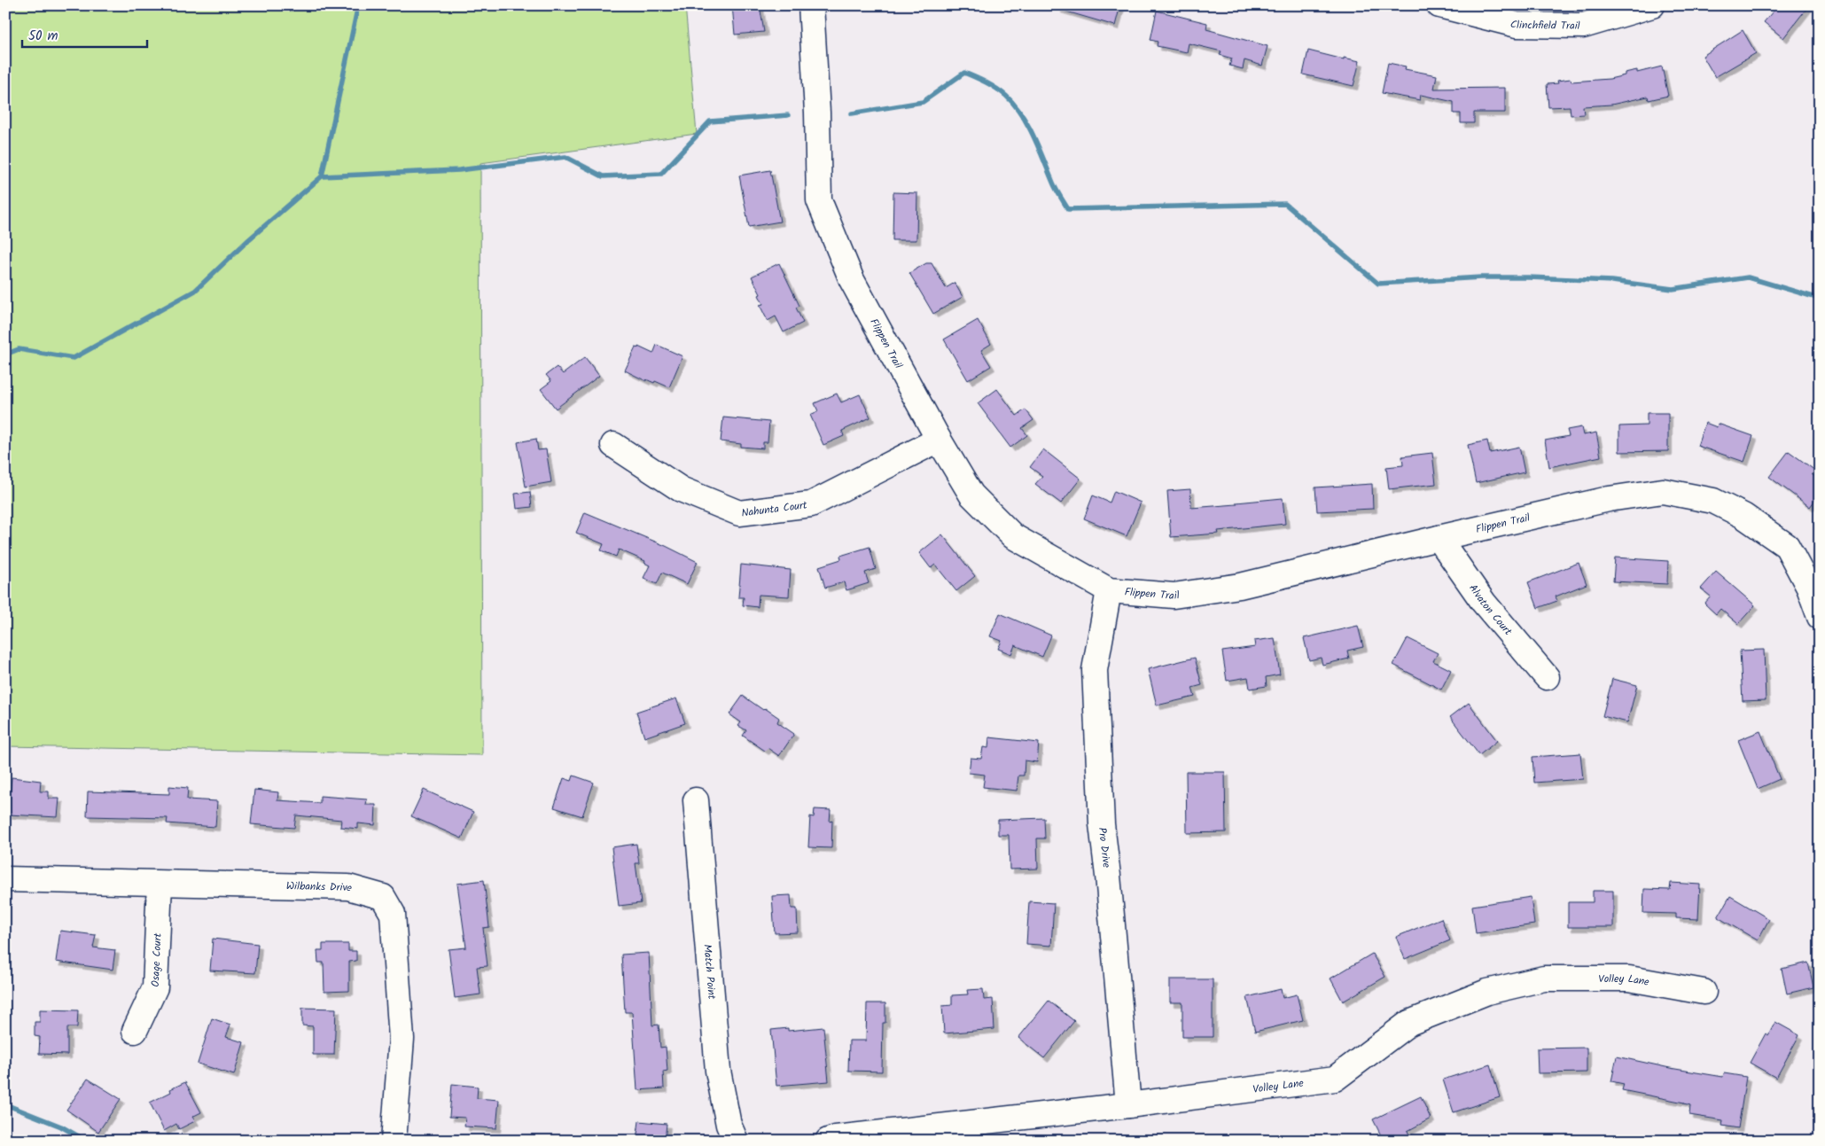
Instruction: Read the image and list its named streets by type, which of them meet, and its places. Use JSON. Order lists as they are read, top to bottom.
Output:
{
  "streets": {
    "street": [
      "Clinchfield Trail",
      "Flippen Trail",
      "Nahunta Court",
      "Alvaton Court",
      "Pro Drive",
      "Wilbanks Drive",
      "Osage Court",
      "Match Point",
      "Volley Lane"
    ]
  },
  "crossings": [
    ["Flippen Trail", "Nahunta Court"],
    ["Flippen Trail", "Alvaton Court"],
    ["Flippen Trail", "Pro Drive"],
    ["Pro Drive", "Volley Lane"],
    ["Wilbanks Drive", "Osage Court"]
  ],
  "scale_bar": "50 m"
}
